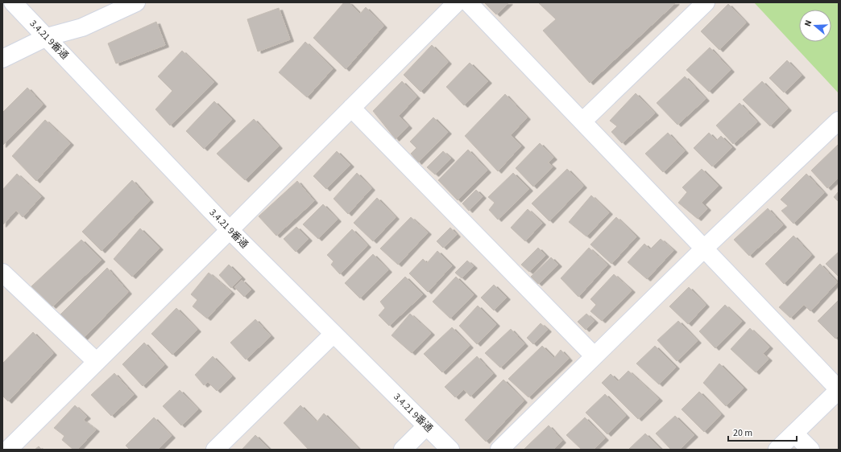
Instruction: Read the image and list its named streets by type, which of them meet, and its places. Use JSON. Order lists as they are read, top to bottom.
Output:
{
  "streets": {
    "street": ["3.4.21 9番通"]
  },
  "scale_bar": "20 m",
  "north": "left"
}
